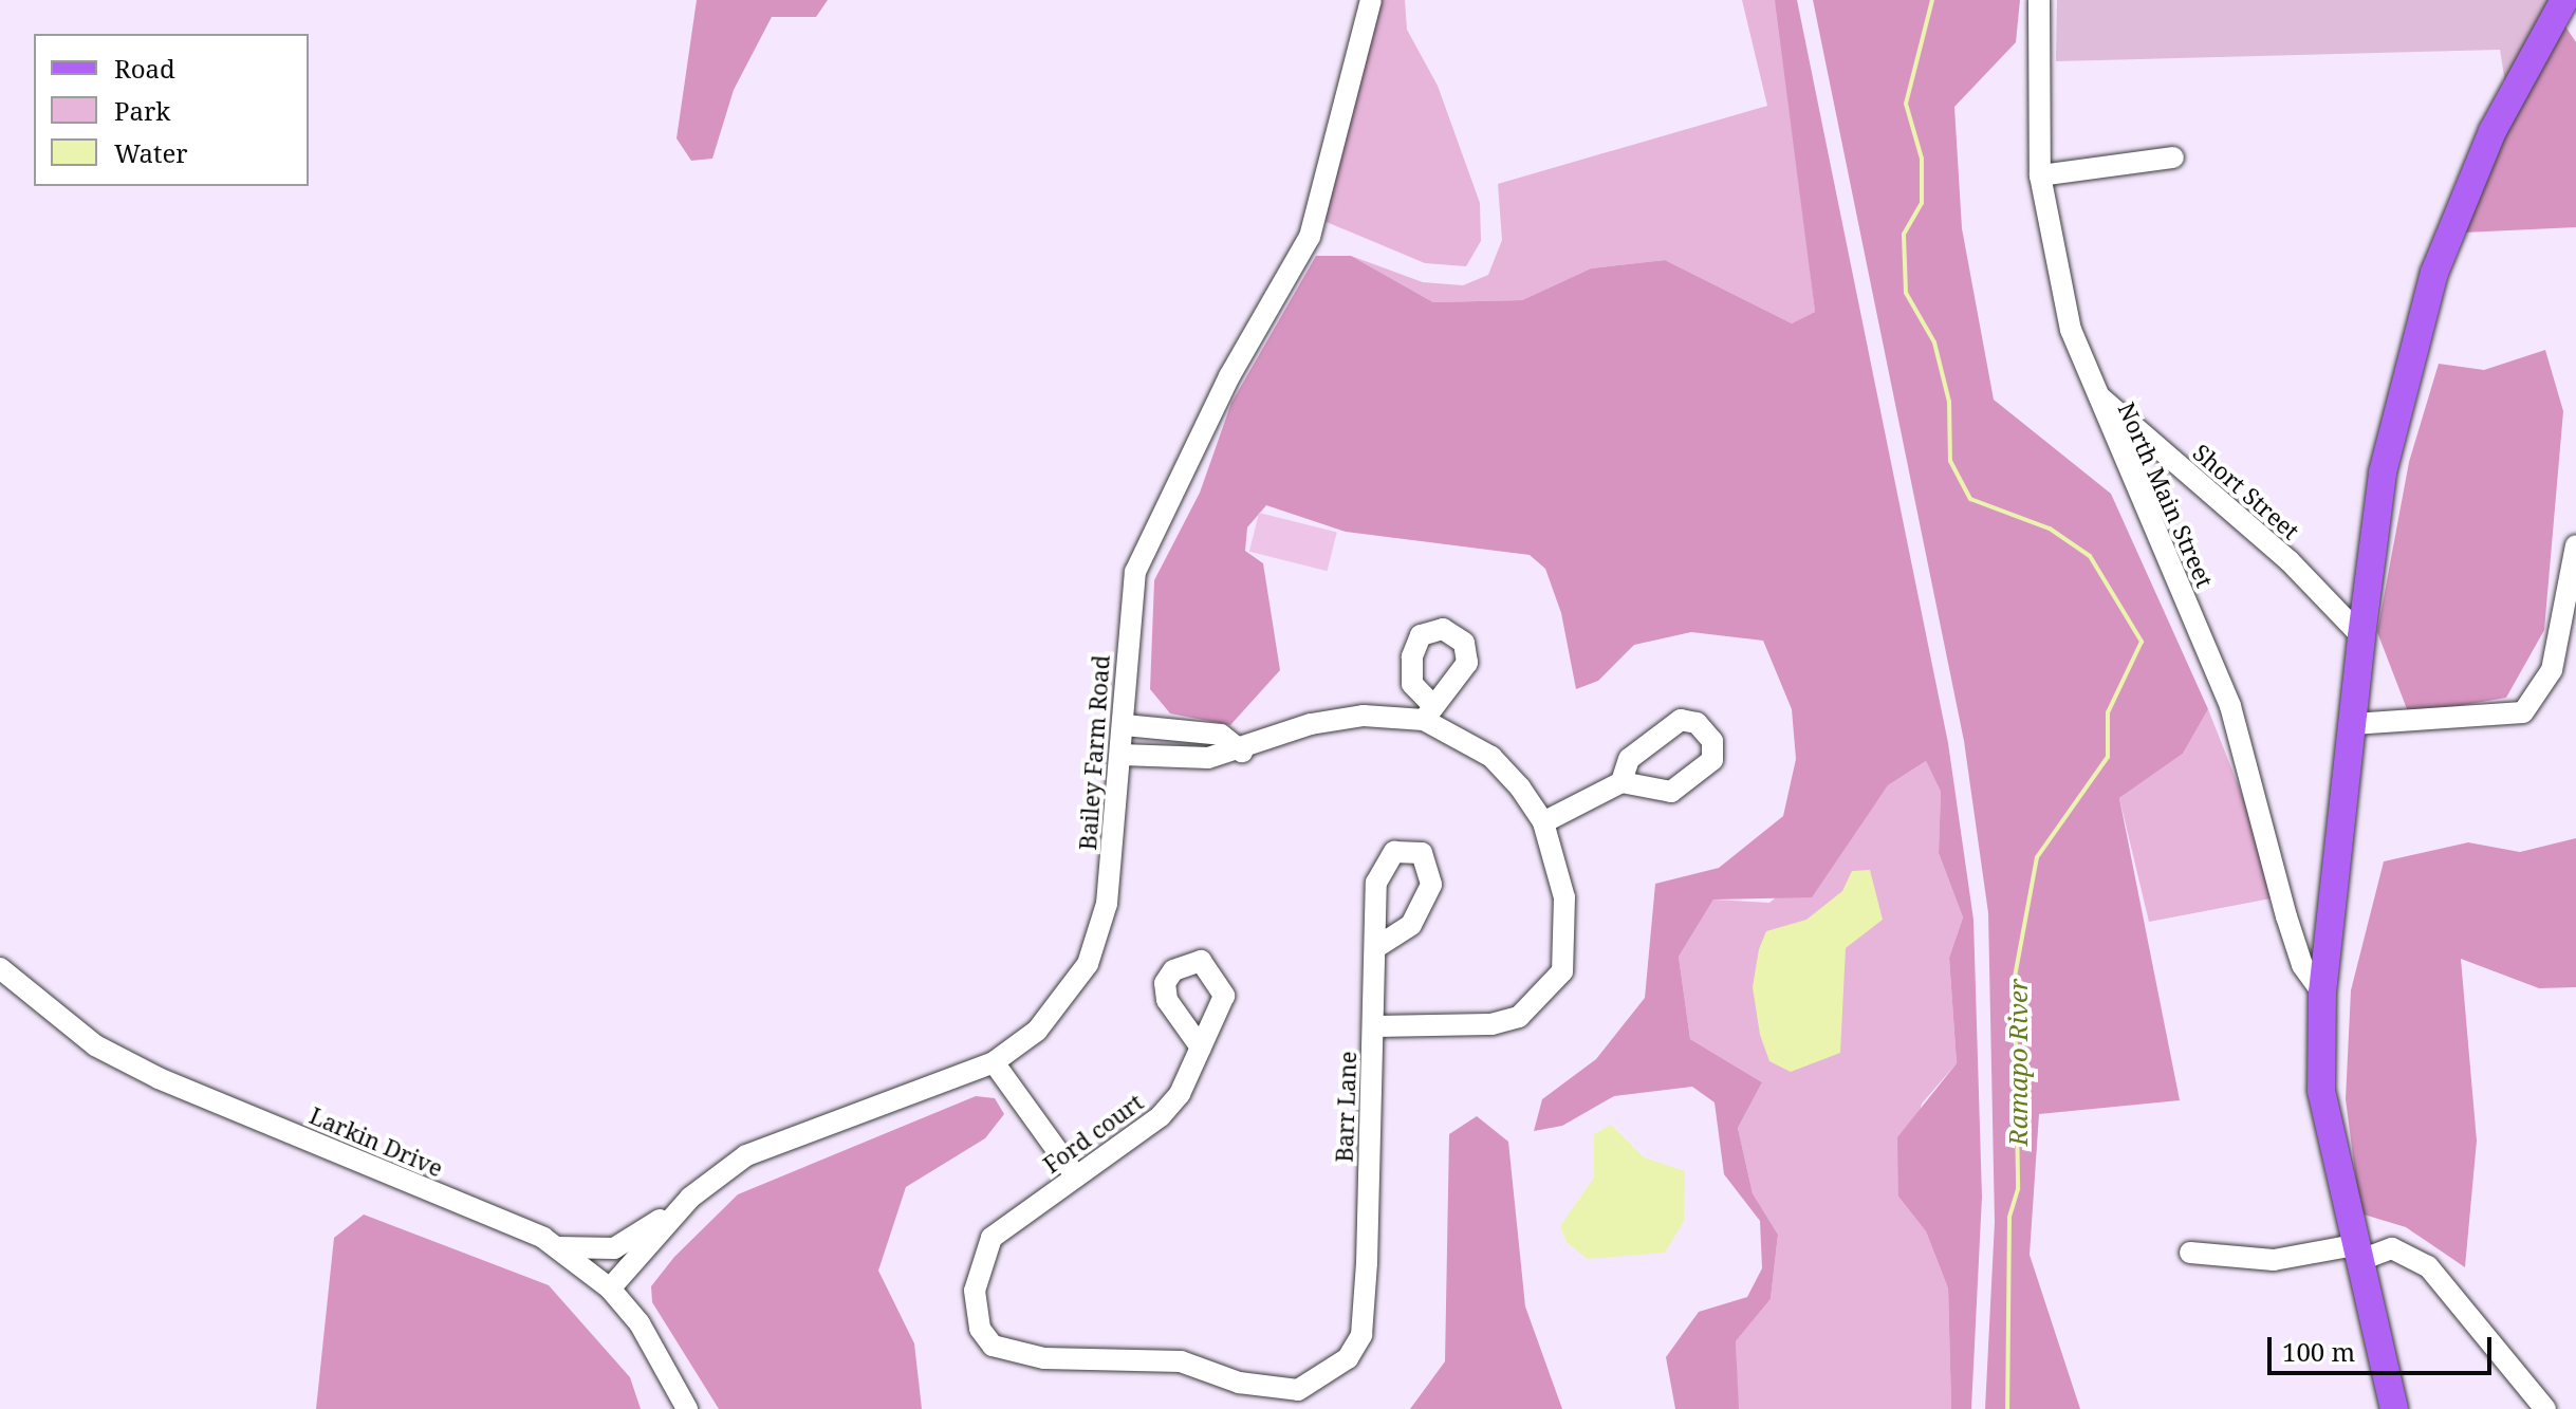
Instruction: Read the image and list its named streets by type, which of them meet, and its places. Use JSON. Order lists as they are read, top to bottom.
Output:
{
  "streets": {
    "street": [
      "Short Street",
      "North Main Street",
      "Bailey Farm Road",
      "Barr Lane",
      "Ford court",
      "Larkin Drive"
    ]
  },
  "crossings": [
    ["Short Street", "North Main Street"],
    ["Bailey Farm Road", "Barr Lane"],
    ["Bailey Farm Road", "Larkin Drive"],
    ["Barr Lane", "Ford court"]
  ],
  "water": ["Ramapo River"],
  "legend": ["Road", "Park", "Water"],
  "scale_bar": "100 m"
}
